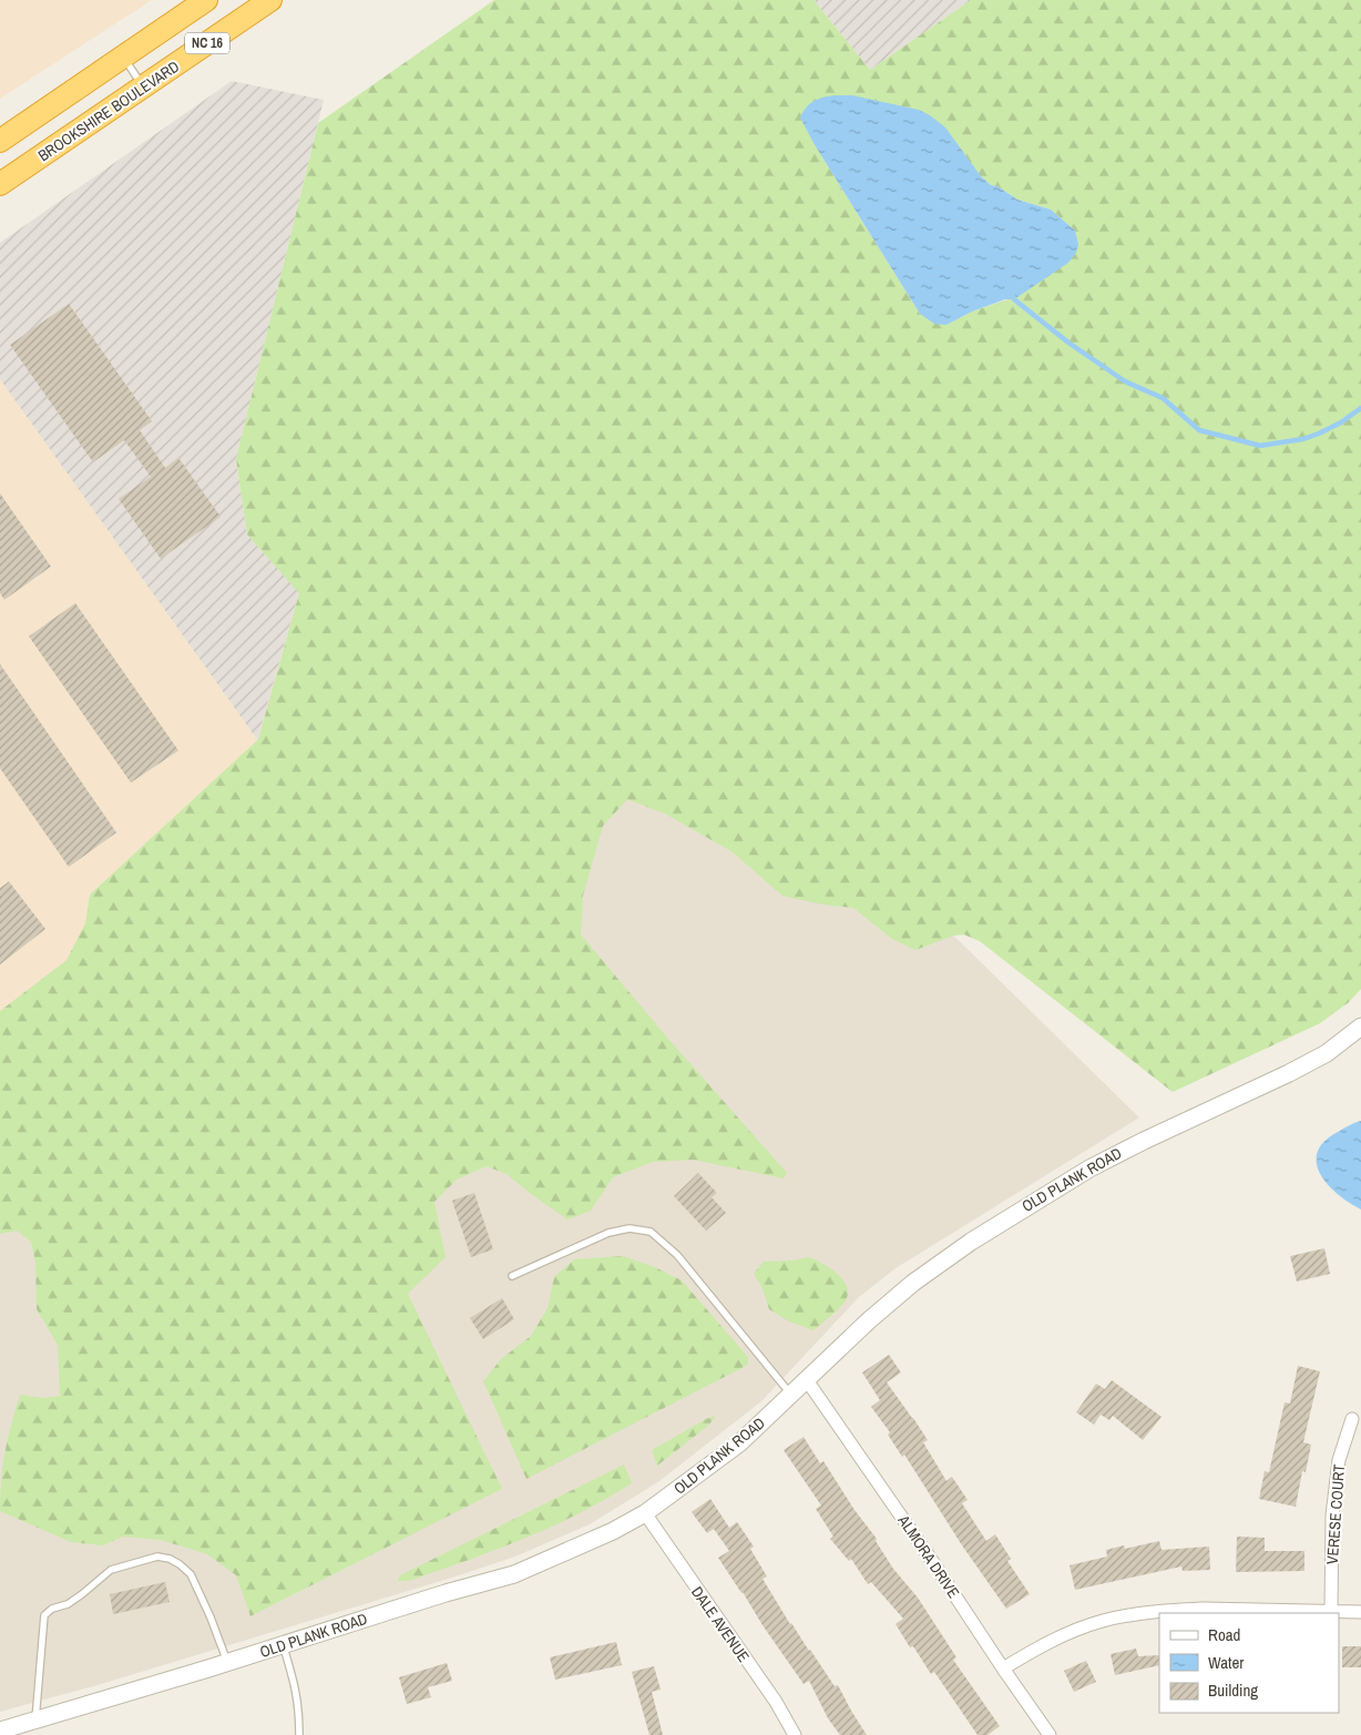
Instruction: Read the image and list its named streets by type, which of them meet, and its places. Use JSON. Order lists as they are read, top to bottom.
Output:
{
  "streets": {
    "highway": ["NC 16", "BROOKSHIRE BOULEVARD"],
    "street": [
      "OLD PLANK ROAD",
      "VERESE COURT",
      "ALMORA DRIVE",
      "DALE AVENUE"
    ]
  },
  "crossings": [
    ["OLD PLANK ROAD", "ALMORA DRIVE"],
    ["OLD PLANK ROAD", "DALE AVENUE"]
  ],
  "legend": ["Road", "Water", "Building"]
}
